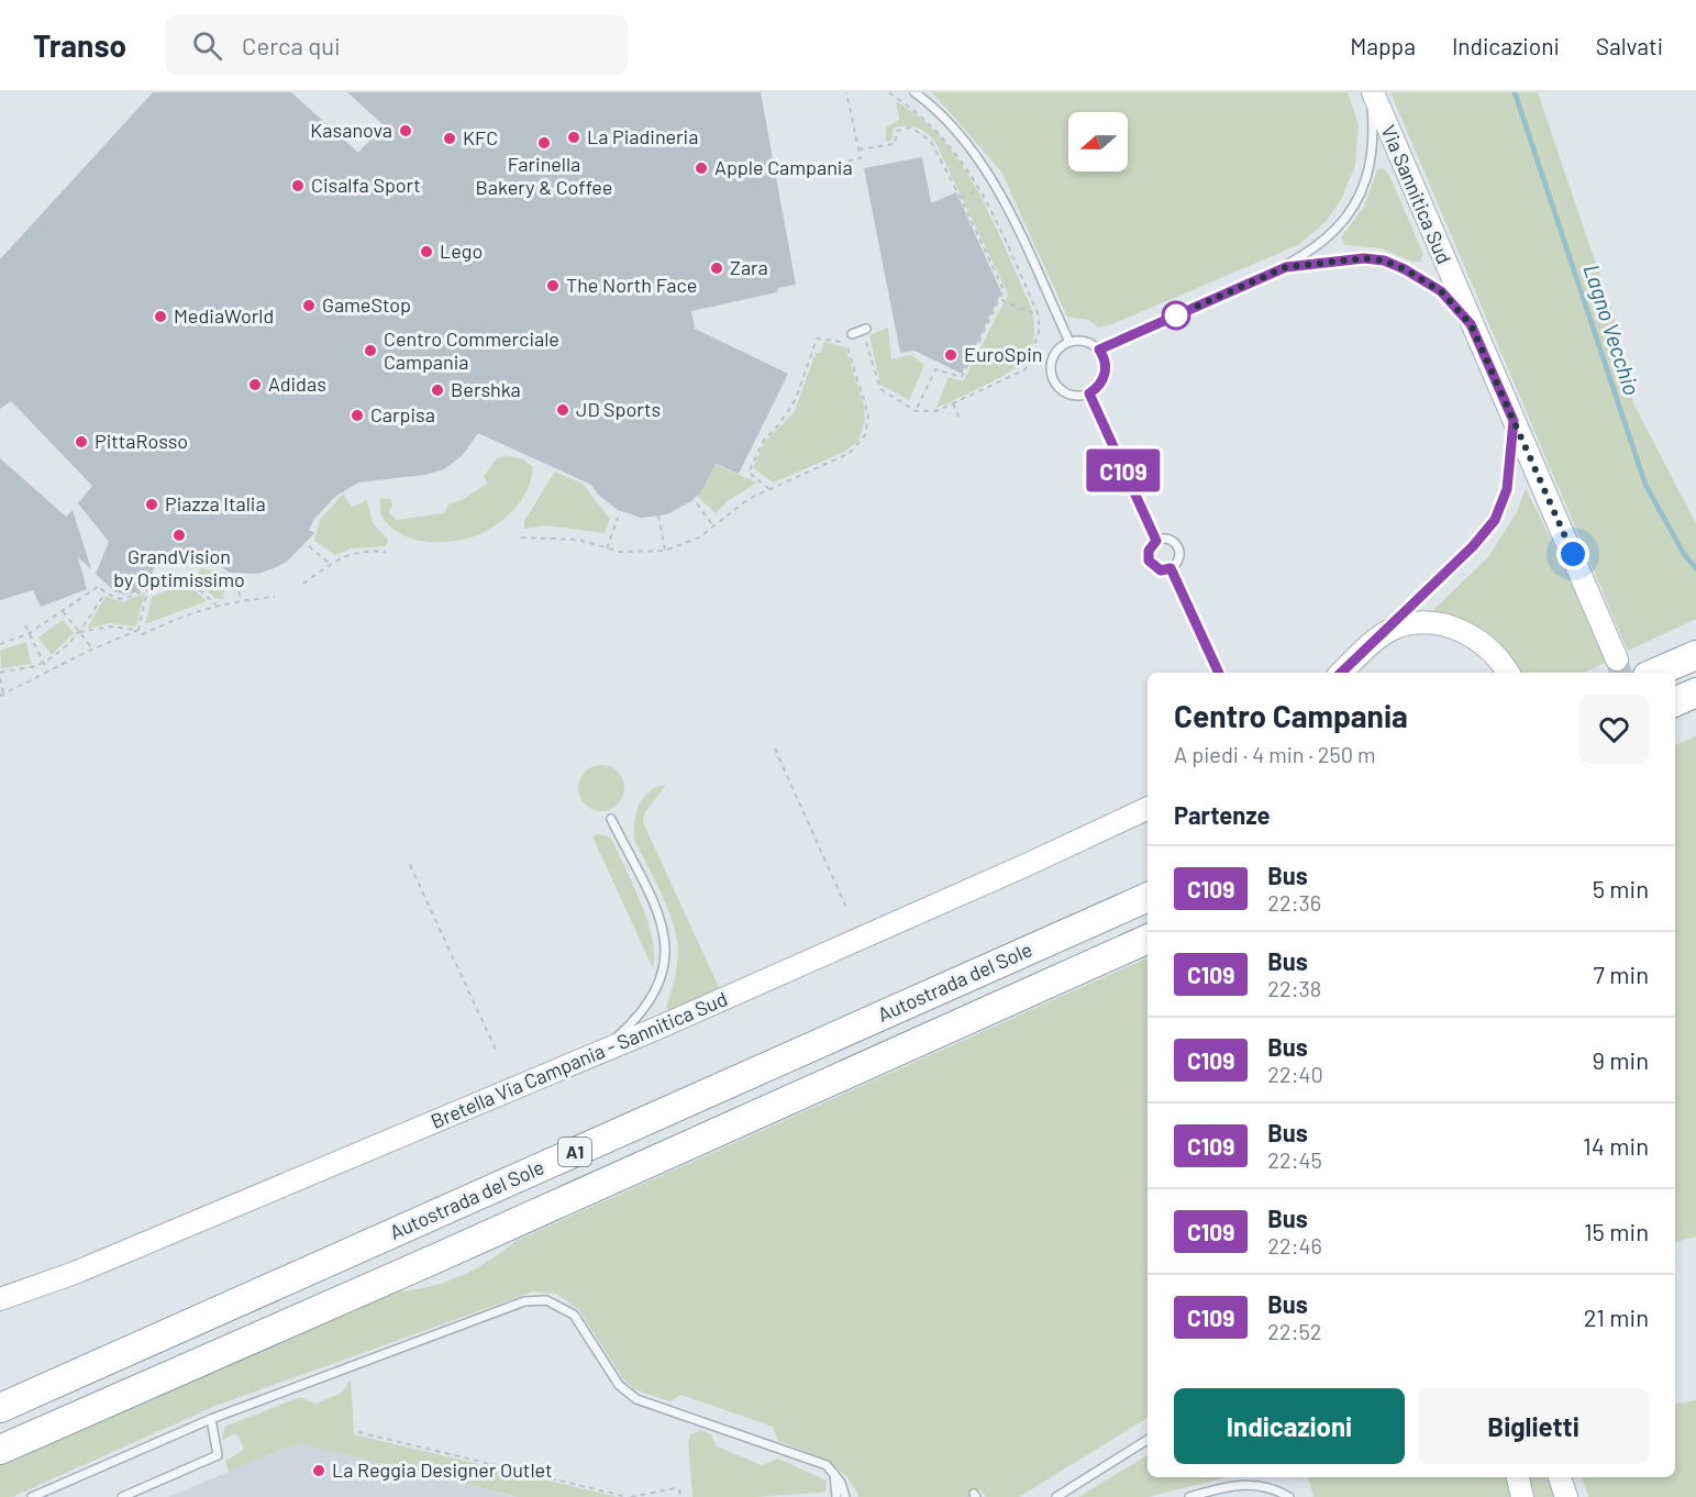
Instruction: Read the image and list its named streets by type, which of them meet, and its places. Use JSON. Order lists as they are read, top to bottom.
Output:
{
  "streets": {
    "highway": ["Autostrada del Sole", "A1"],
    "street": ["Via Sannitica Sud", "Bretella Via Campania - Sannitica Sud"]
  },
  "water": ["Lagno Vecchio"],
  "places": [
    "Kasanova",
    "La Piadineria",
    "KFC",
    "Farinella Bakery & Coffee",
    "Apple Campania",
    "Cisalfa Sport",
    "Lego",
    "Zara",
    "The North Face",
    "GameStop",
    "MediaWorld",
    "Centro Commerciale Campania",
    "EuroSpin",
    "Adidas",
    "Bershka",
    "JD Sports",
    "Carpisa",
    "PittaRosso",
    "Piazza Italia",
    "GrandVision by Optimissimo",
    "La Reggia Designer Outlet"
  ],
  "lines": ["bus line C109"],
  "north": "left",
  "page": {
    "header": "Transo",
    "search": "Cerca qui",
    "nav": ["Mappa", "Indicazioni", "Salvati"],
    "on_map": "C109",
    "heading": [
      ["Centro Campania", "A piedi · 4 min · 250 m"],
      "Partenze"
    ],
    "list": [
      {
        "mark": "C109",
        "name": "Bus",
        "note": "22:36",
        "value": "5 min"
      },
      {
        "mark": "C109",
        "name": "Bus",
        "note": "22:38",
        "value": "7 min"
      },
      {
        "mark": "C109",
        "name": "Bus",
        "note": "22:40",
        "value": "9 min"
      },
      {
        "mark": "C109",
        "name": "Bus",
        "note": "22:45",
        "value": "14 min"
      },
      {
        "mark": "C109",
        "name": "Bus",
        "note": "22:46",
        "value": "15 min"
      },
      {
        "mark": "C109",
        "name": "Bus",
        "note": "22:52",
        "value": "21 min"
      }
    ],
    "buttons": ["Indicazioni", "Biglietti"]
  }
}
